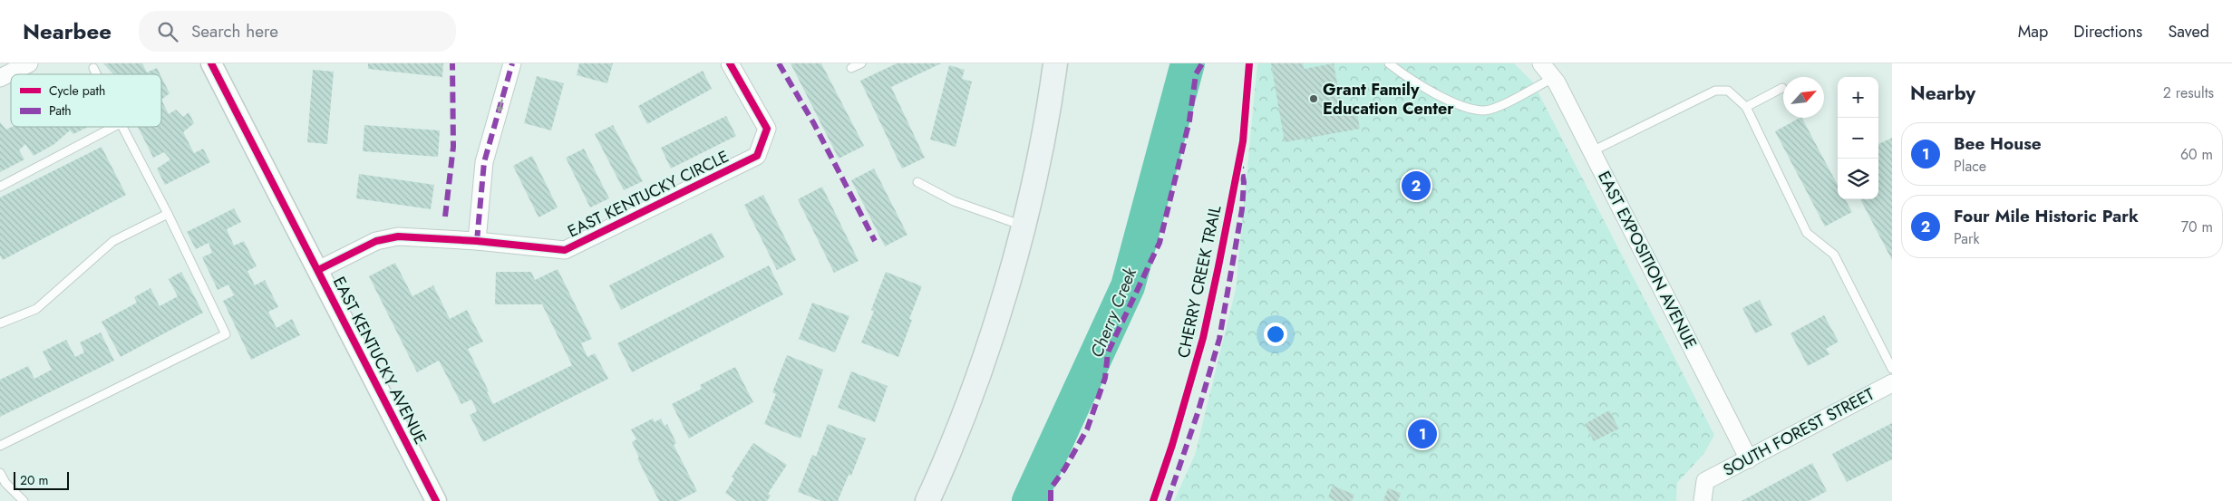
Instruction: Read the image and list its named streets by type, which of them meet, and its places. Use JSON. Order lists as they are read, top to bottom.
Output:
{
  "streets": {
    "street": [
      "EAST KENTUCKY CIRCLE",
      "EAST EXPOSITION AVENUE",
      "EAST KENTUCKY AVENUE",
      "SOUTH FOREST STREET"
    ],
    "cycle path": ["CHERRY CREEK TRAIL"]
  },
  "crossings": [
    ["EAST KENTUCKY CIRCLE", "EAST KENTUCKY AVENUE"],
    ["EAST EXPOSITION AVENUE", "SOUTH FOREST STREET"]
  ],
  "water": ["Cherry Creek"],
  "places": ["Grant Family Education Center"],
  "legend": ["Cycle path", "Path"],
  "scale_bar": "20 m",
  "north": "top right",
  "page": {
    "header": "Nearbee",
    "search": "Search here",
    "nav": ["Map", "Directions", "Saved"],
    "heading": ["Nearby", "2 results"],
    "map_buttons": ["+", "−"],
    "list": [
      {
        "mark": "1",
        "name": "Bee House",
        "note": "Place",
        "value": "60 m"
      },
      {
        "mark": "2",
        "name": "Four Mile Historic Park",
        "note": "Park",
        "value": "70 m"
      }
    ],
    "pins": ["2", "1"],
    "scale": "20 m"
  }
}
